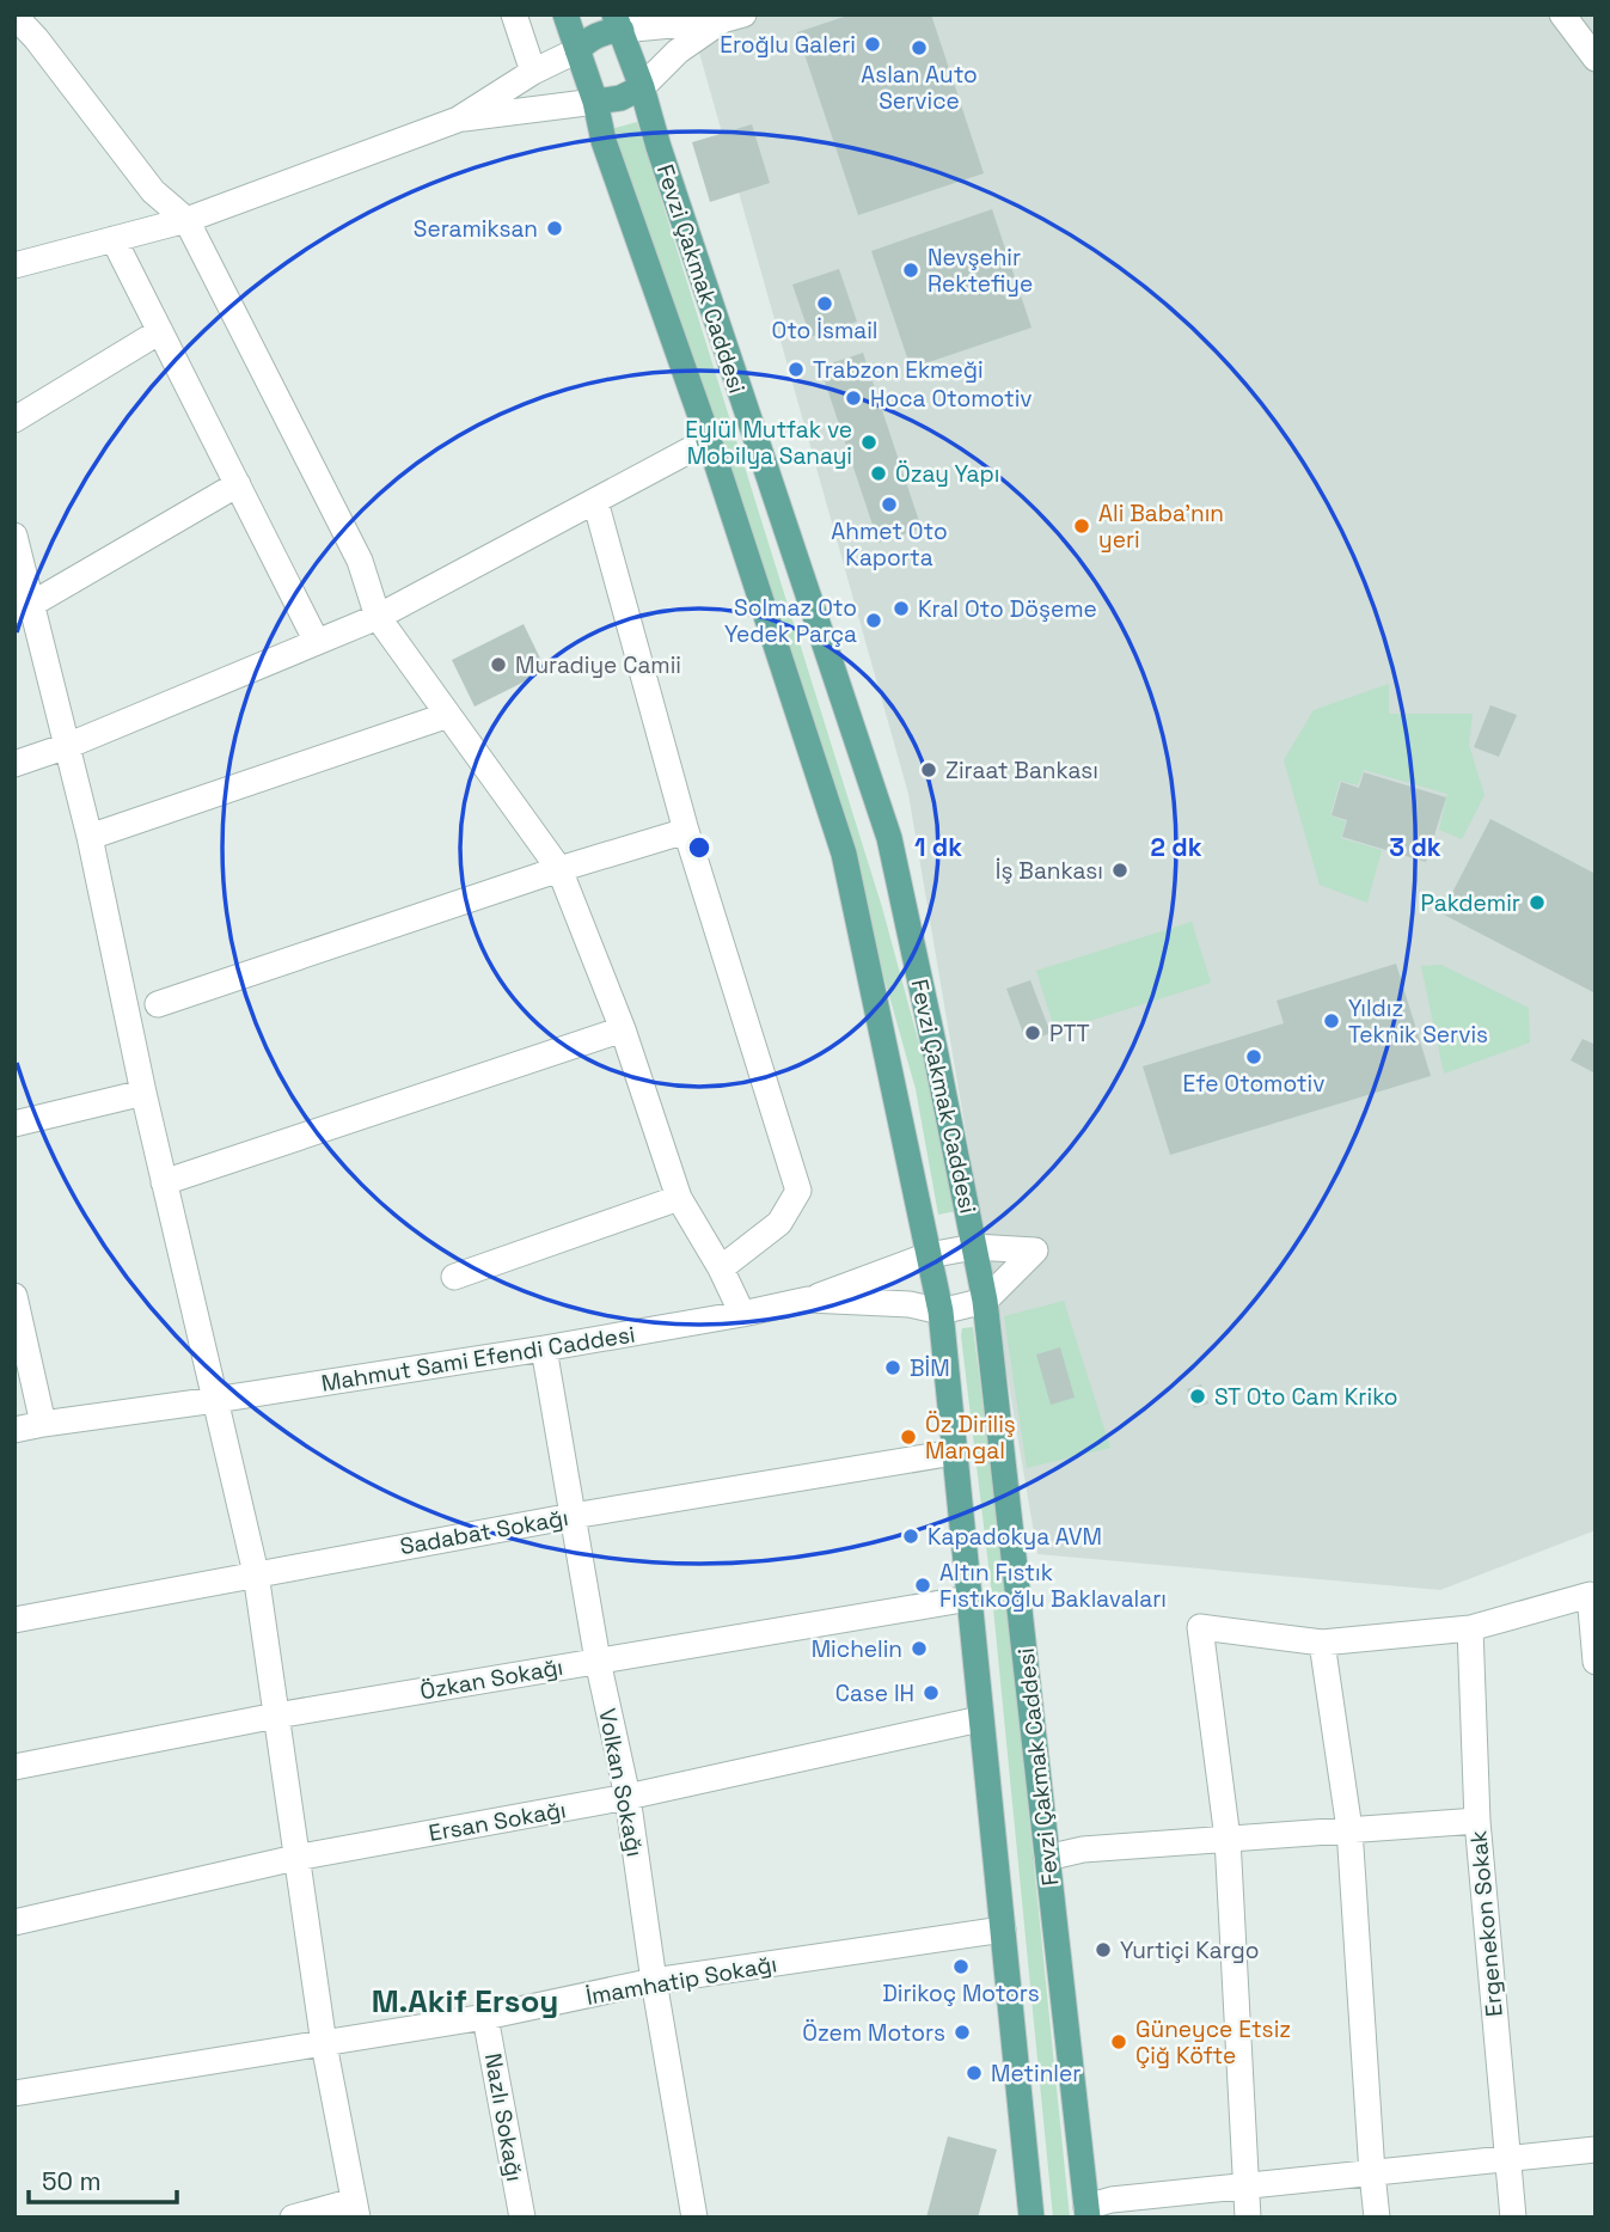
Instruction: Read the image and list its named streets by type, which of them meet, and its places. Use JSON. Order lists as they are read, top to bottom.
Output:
{
  "streets": {
    "main road": ["Fevzi Çakmak Caddesi"],
    "street": [
      "Mahmut Sami Efendi Caddesi",
      "Sadabat Sokağı",
      "Özkan Sokağı",
      "Volkan Sokağı",
      "Ersan Sokağı",
      "Ergenekon Sokak",
      "İmamhatip Sokağı",
      "Nazlı Sokağı"
    ]
  },
  "crossings": [
    ["Fevzi Çakmak Caddesi", "Mahmut Sami Efendi Caddesi"],
    ["Fevzi Çakmak Caddesi", "Sadabat Sokağı"],
    ["Fevzi Çakmak Caddesi", "Özkan Sokağı"],
    ["Fevzi Çakmak Caddesi", "Ersan Sokağı"],
    ["Fevzi Çakmak Caddesi", "İmamhatip Sokağı"],
    ["Mahmut Sami Efendi Caddesi", "Volkan Sokağı"],
    ["Sadabat Sokağı", "Volkan Sokağı"],
    ["Özkan Sokağı", "Volkan Sokağı"],
    ["Volkan Sokağı", "Ersan Sokağı"],
    ["Volkan Sokağı", "İmamhatip Sokağı"],
    ["İmamhatip Sokağı", "Nazlı Sokağı"]
  ],
  "districts": ["M.Akif Ersoy"],
  "places": [
    "Eroğlu Galeri",
    "Aslan Auto Service",
    "Seramiksan",
    "Nevşehir Rektefiye",
    "Oto İsmail",
    "Trabzon Ekmeği",
    "Hoca Otomotiv",
    "Eylül Mutfak ve Mobilya Sanayi",
    "Özay Yapı",
    "Ahmet Oto Kaporta",
    "Ali Baba'nın yeri",
    "Kral Oto Döşeme",
    "Solmaz Oto Yedek Parça",
    "Muradiye Camii",
    "Ziraat Bankası",
    "İş Bankası",
    "Pakdemir",
    "Yıldız Teknik Servis",
    "PTT",
    "Efe Otomotiv",
    "BİM",
    "ST Oto Cam Kriko",
    "Öz Diriliş Mangal",
    "Kapadokya AVM",
    "Altın Fıstık Fıstıkoğlu Baklavaları",
    "Michelin",
    "Case IH",
    "Yurtiçi Kargo",
    "Dirikoç Motors",
    "Özem Motors",
    "Güneyce Etsiz Çiğ Köfte",
    "Metinler"
  ],
  "scale_bar": "50 m",
  "rings": ["1 dk", "2 dk", "3 dk"]
}
